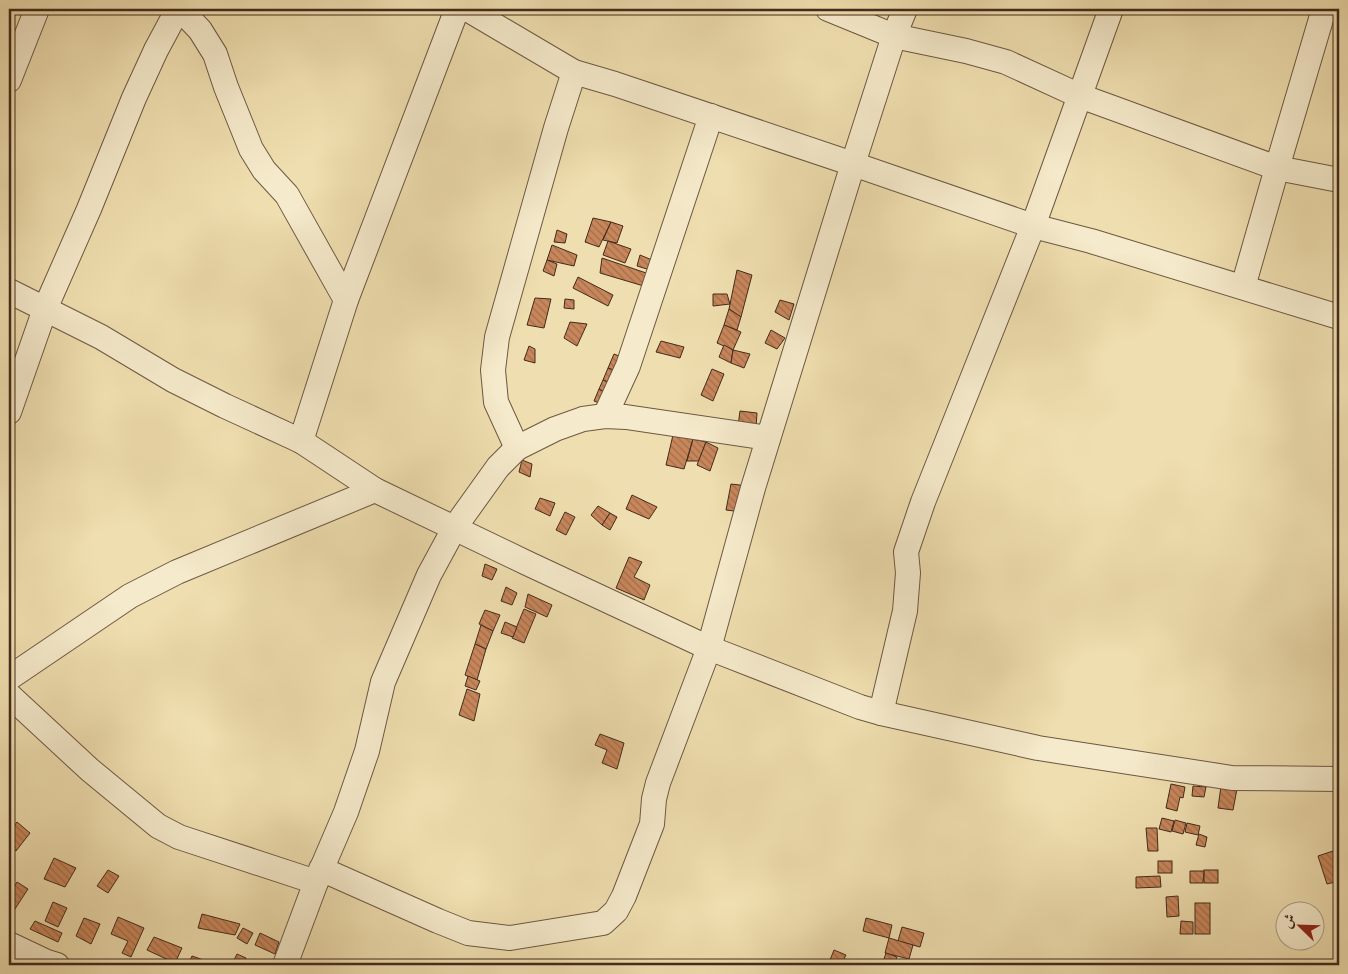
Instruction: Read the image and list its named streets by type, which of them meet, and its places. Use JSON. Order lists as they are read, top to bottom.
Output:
{
  "north": "top left"
}
